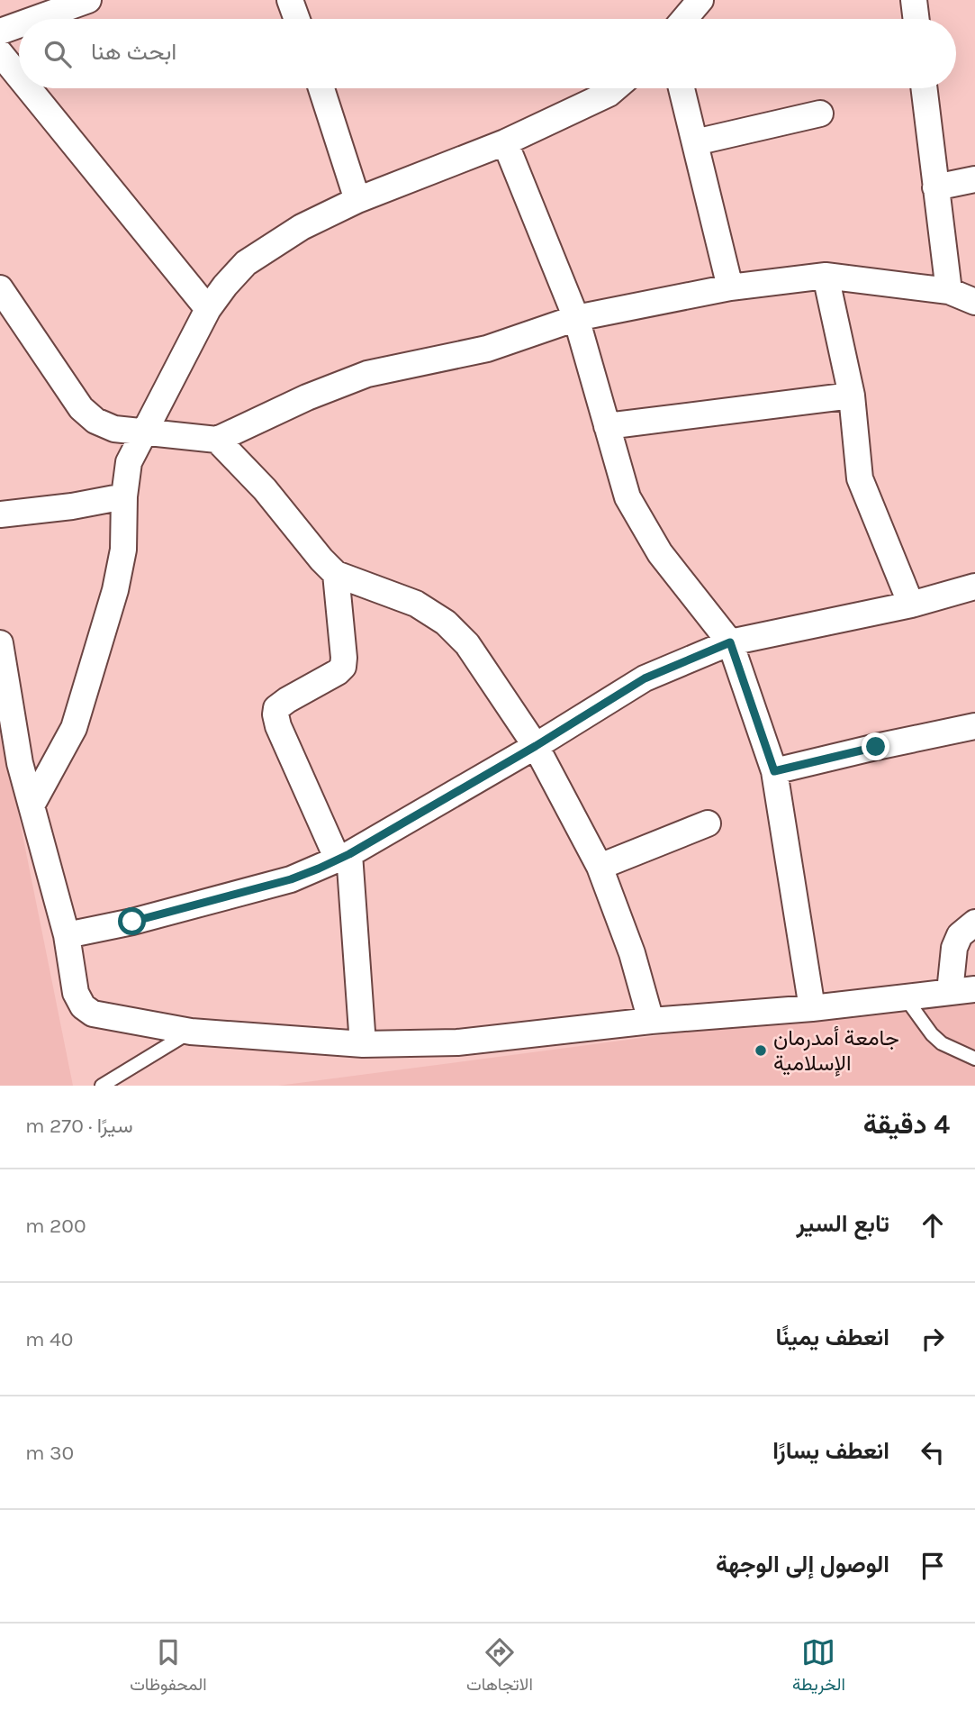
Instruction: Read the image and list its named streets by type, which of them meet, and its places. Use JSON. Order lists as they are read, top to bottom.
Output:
{
  "places": ["جامعة أمدرمان الإسلامية"],
  "page": {
    "search": "ابحث هنا",
    "heading": ["4 دقيقة", "سيرًا · 270 m"],
    "list": [
      ["تابع السير", "200 m"],
      ["انعطف يمينًا", "40 m"],
      ["انعطف يسارًا", "30 m"],
      "الوصول إلى الوجهة"
    ],
    "nav": ["الخريطة", "الاتجاهات", "المحفوظات"]
  }
}
